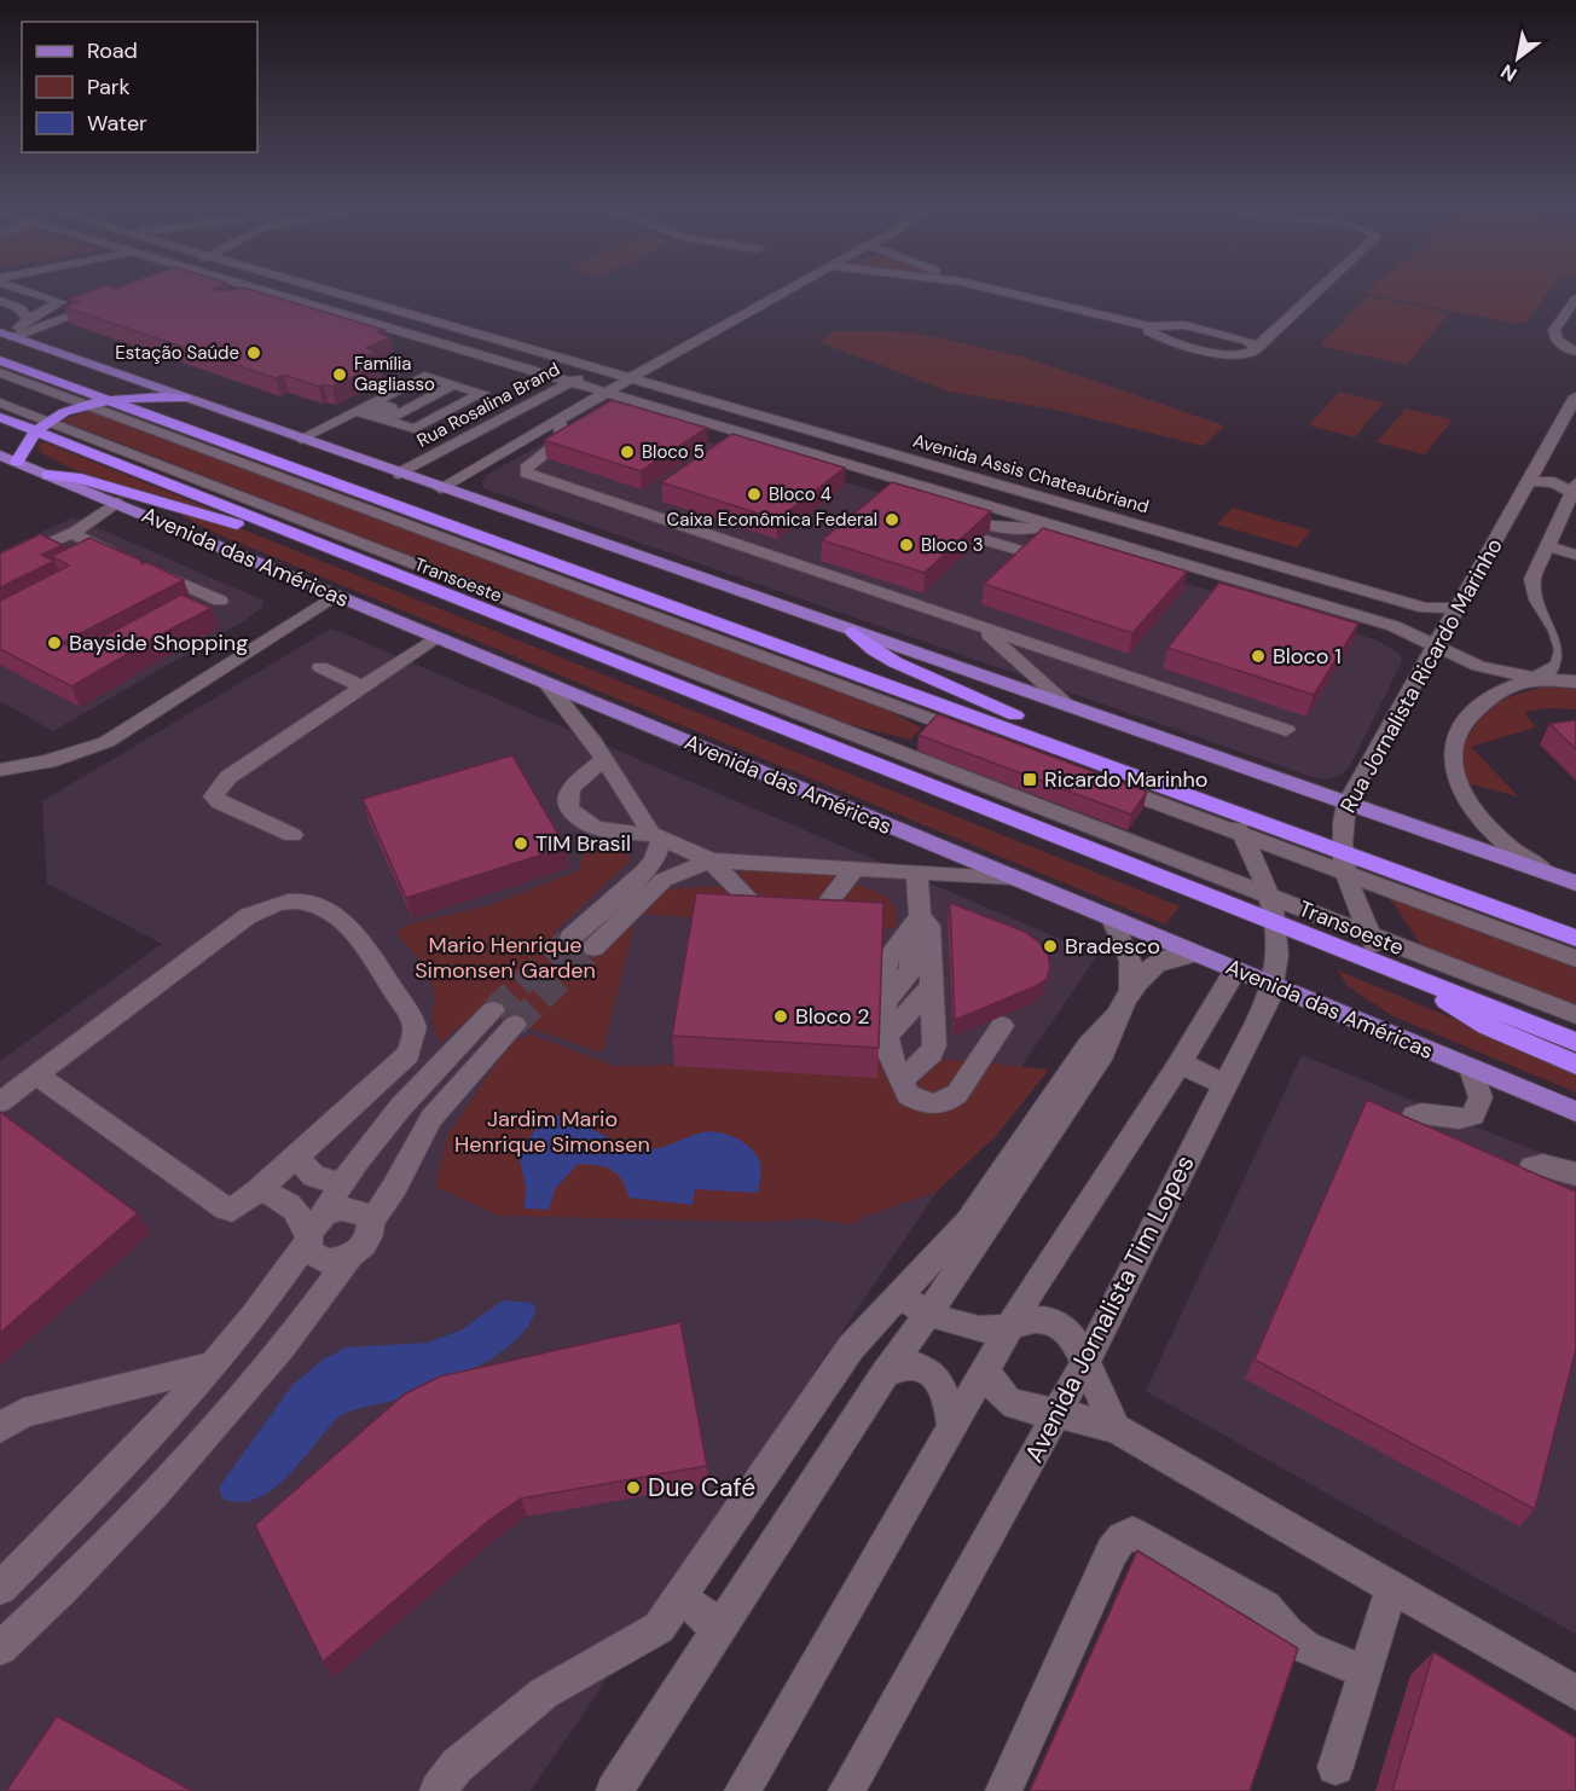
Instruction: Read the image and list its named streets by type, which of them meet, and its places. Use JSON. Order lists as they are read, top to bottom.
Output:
{
  "streets": {
    "highway": ["Avenida das Américas"],
    "street": [
      "Rua Rosalina Brand",
      "Avenida Assis Chateaubriand",
      "Transoeste",
      "Rua Jornalista Ricardo Marinho",
      "Avenida Jornalista Tim Lopes"
    ]
  },
  "crossings": [
    ["Rua Rosalina Brand", "Avenida Assis Chateaubriand"],
    ["Avenida Assis Chateaubriand", "Rua Jornalista Ricardo Marinho"],
    ["Avenida das Américas", "Transoeste"],
    ["Avenida das Américas", "Rua Jornalista Ricardo Marinho"],
    ["Avenida das Américas", "Avenida Jornalista Tim Lopes"],
    ["Transoeste", "Rua Jornalista Ricardo Marinho"],
    ["Transoeste", "Avenida Jornalista Tim Lopes"]
  ],
  "parks": ["Mario Henrique Simonsen' Garden", "Jardim Mario Henrique Simonsen"],
  "places": {
    "other": [
      "Estação Saúde",
      "Família Gagliasso",
      "Bloco 5",
      "Bloco 4",
      "Caixa Econômica Federal",
      "Bloco 3",
      "Bayside Shopping",
      "Bloco 1",
      "TIM Brasil",
      "Bradesco",
      "Bloco 2",
      "Due Café"
    ],
    "transit": ["Ricardo Marinho"]
  },
  "legend": ["Road", "Park", "Water"],
  "north": "bottom left"
}
